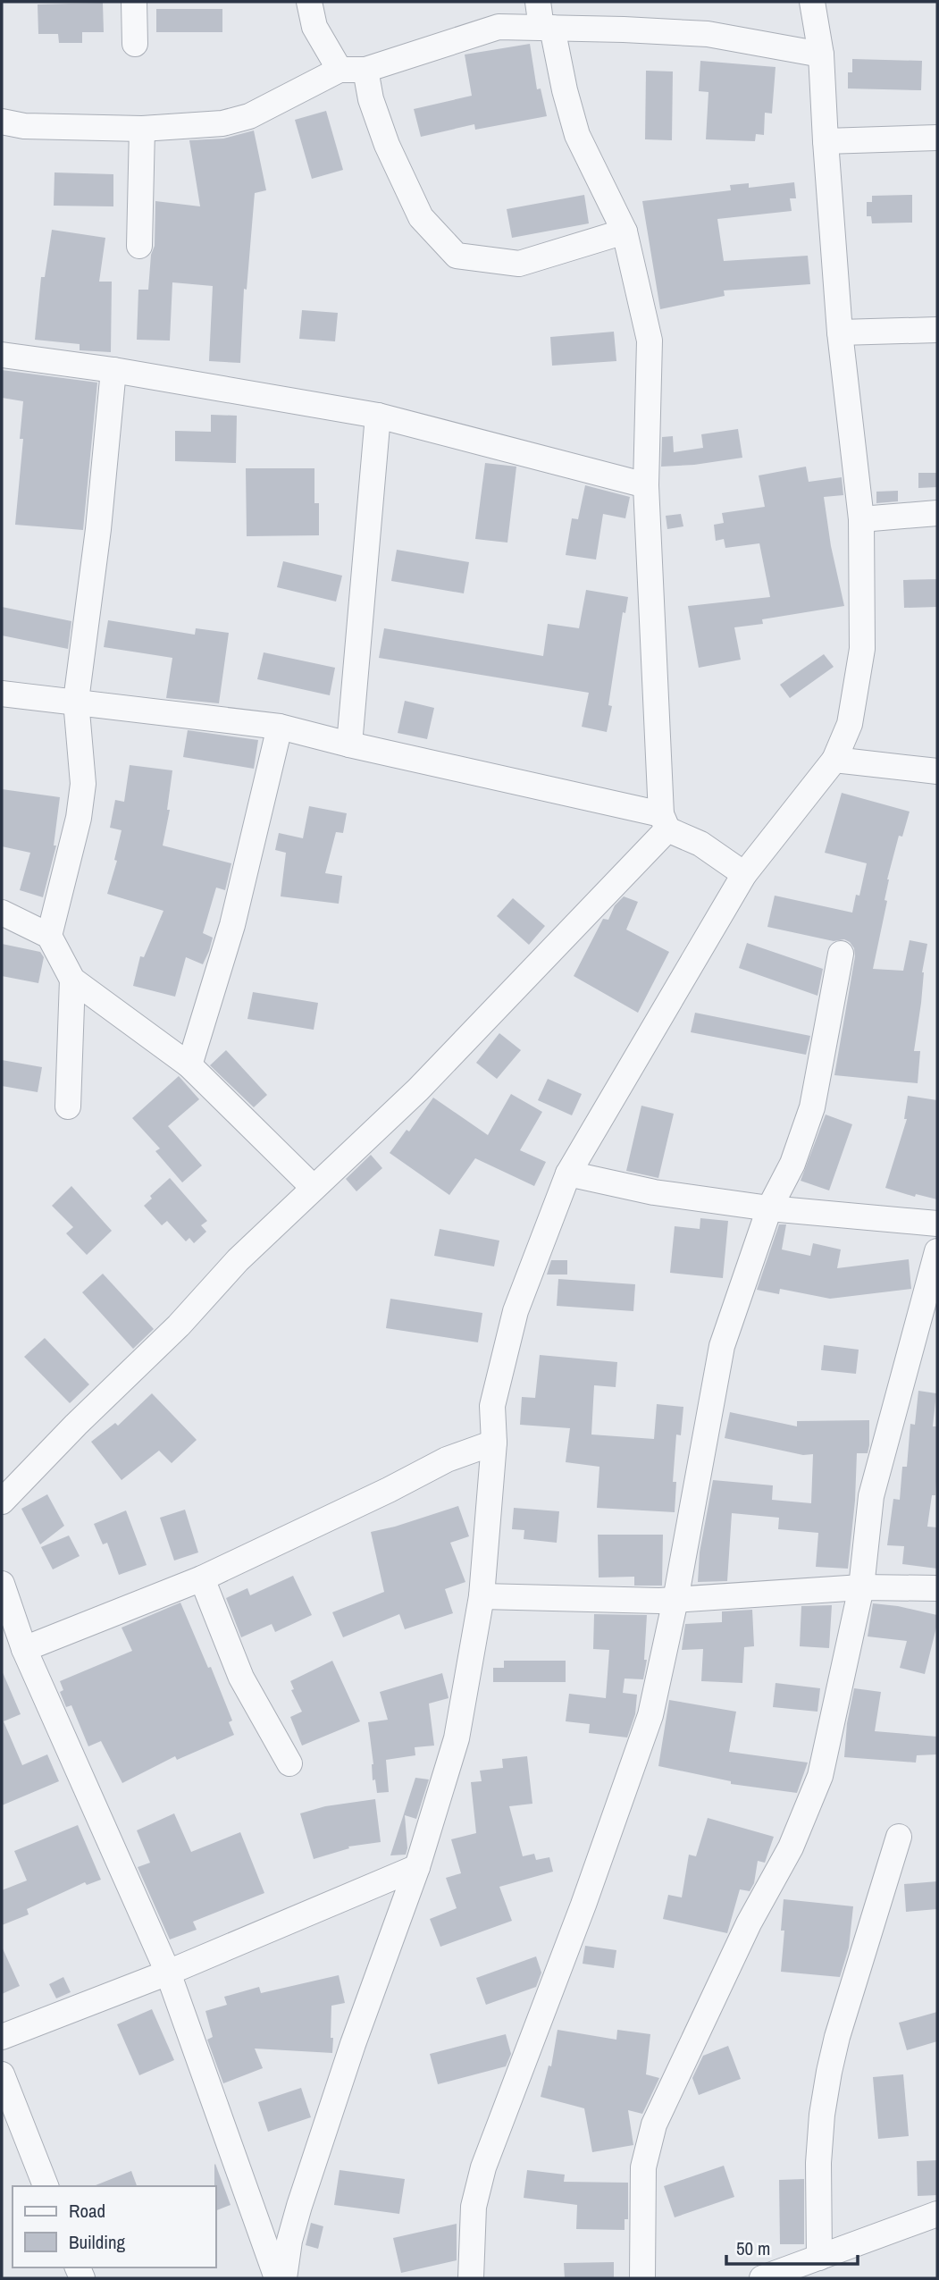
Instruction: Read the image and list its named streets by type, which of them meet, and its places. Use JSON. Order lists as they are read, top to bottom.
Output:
{
  "legend": ["Road", "Building"],
  "scale_bar": "50 m"
}
